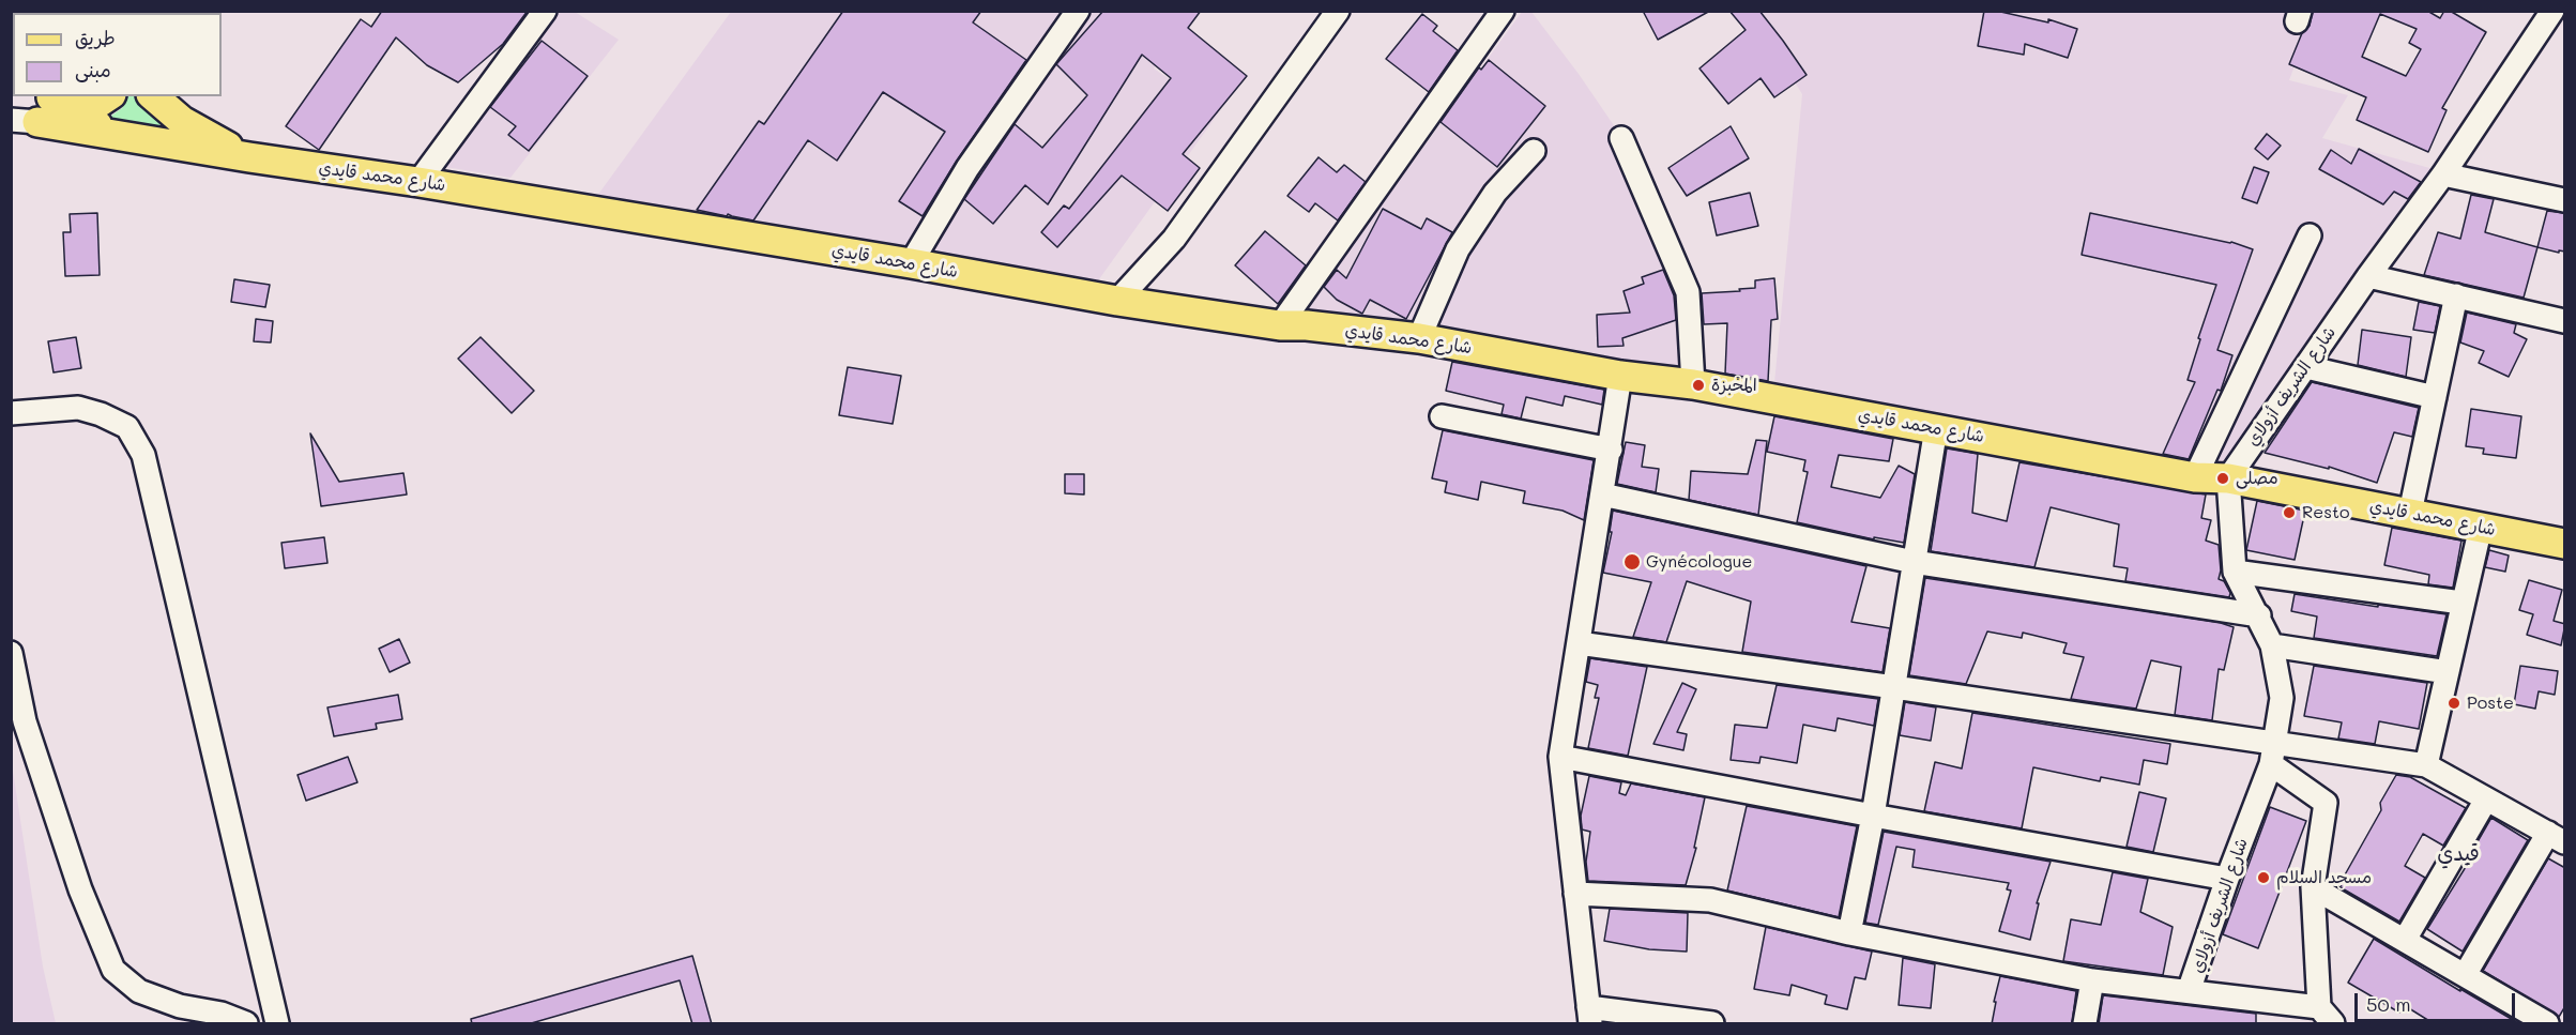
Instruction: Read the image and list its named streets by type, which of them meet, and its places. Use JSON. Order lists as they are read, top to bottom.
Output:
{
  "streets": {
    "main road": ["شارع محمد قايدي"],
    "street": ["شارع الشريف أزولاي"]
  },
  "crossings": [
    ["شارع محمد قايدي", "شارع الشريف أزولاي"]
  ],
  "districts": ["قيدي"],
  "places": [
    "المخبزة",
    "مصلى",
    "Resto",
    "Gynécologue",
    "Poste",
    "مسجد السلام"
  ],
  "legend": ["طريق", "مبنى"],
  "scale_bar": "50 m"
}
